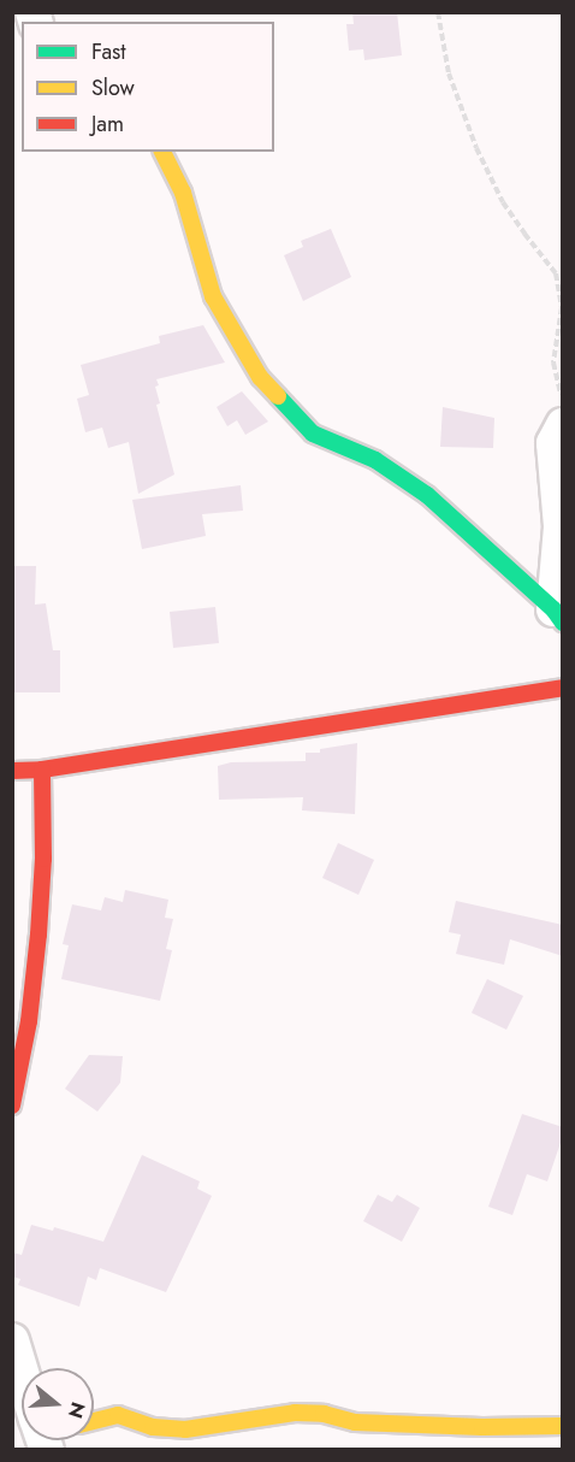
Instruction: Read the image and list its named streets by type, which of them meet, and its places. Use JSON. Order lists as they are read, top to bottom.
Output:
{
  "legend": ["Fast", "Slow", "Jam"],
  "north": "right"
}
